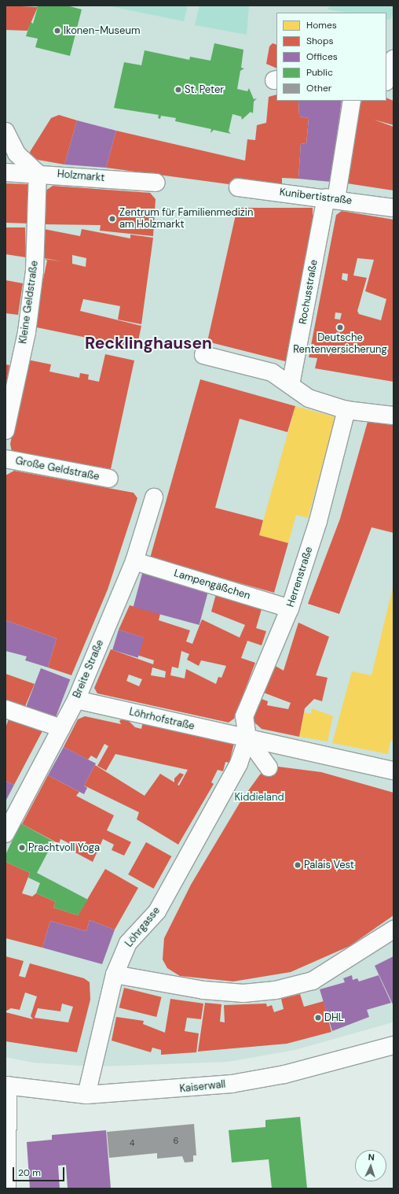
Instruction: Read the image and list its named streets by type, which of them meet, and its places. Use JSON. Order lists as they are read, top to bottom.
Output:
{
  "streets": {
    "street": [
      "Holzmarkt",
      "Kunibertistraße",
      "Rochusstraße",
      "Kleine Geldstraße",
      "Große Geldstraße",
      "Herrenstraße",
      "Lampengäßchen",
      "Breite Straße",
      "Löhrhofstraße",
      "Löhrgasse",
      "Kaiserwall"
    ]
  },
  "crossings": [
    ["Holzmarkt", "Kleine Geldstraße"],
    ["Kunibertistraße", "Rochusstraße"],
    ["Herrenstraße", "Lampengäßchen"],
    ["Herrenstraße", "Löhrhofstraße"],
    ["Herrenstraße", "Löhrgasse"],
    ["Lampengäßchen", "Breite Straße"],
    ["Breite Straße", "Löhrhofstraße"],
    ["Löhrhofstraße", "Löhrgasse"],
    ["Löhrgasse", "Kaiserwall"]
  ],
  "districts": ["Recklinghausen"],
  "parks": ["Kiddieland"],
  "places": [
    "Ikonen-Museum",
    "St. Peter",
    "Zentrum für Familienmedizin am Holzmarkt",
    "Deutsche Rentenversicherung",
    "Prachtvoll Yoga",
    "Palais Vest",
    "DHL"
  ],
  "house_numbers": ["6", "4"],
  "legend": [
    "Homes",
    "Shops",
    "Offices",
    "Public",
    "Other"
  ],
  "scale_bar": "20 m",
  "north": "top"
}
